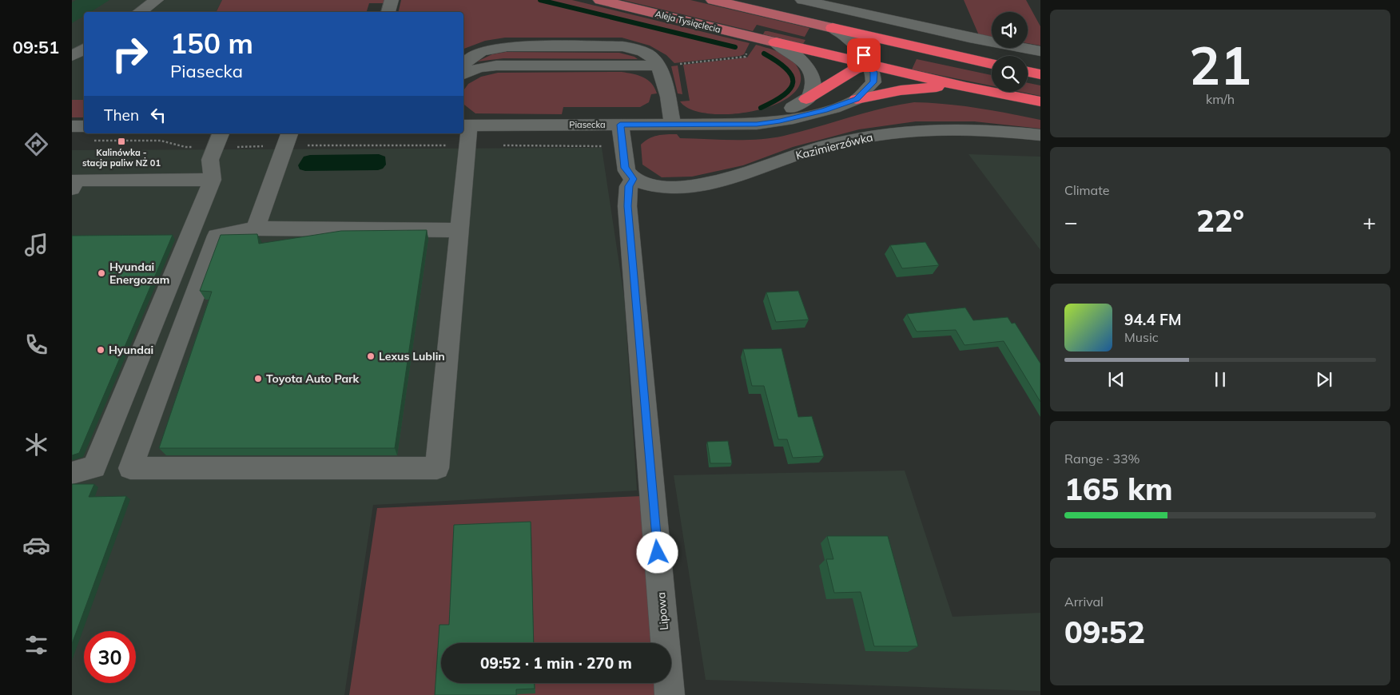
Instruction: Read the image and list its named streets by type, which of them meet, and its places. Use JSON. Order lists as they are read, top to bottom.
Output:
{
  "streets": {
    "main road": ["Aleja Tysiąclecia"],
    "street": ["Piasecka", "Kazimierzówka", "Lipowa"]
  },
  "crossings": [
    ["Kazimierzówka", "Lipowa"]
  ],
  "places": {
    "transit": ["Kalinówka - stacja paliw NŻ 01"],
    "other": [
      "Hyundai Energozam",
      "Hyundai",
      "Lexus Lublin",
      "Toyota Auto Park"
    ]
  },
  "page": {
    "tabs": "09:51",
    "tile": [
      ["21", "km/h"],
      "Climate",
      ["Range · 33%", "165 km"],
      ["Arrival", "09:52"]
    ],
    "turn": ["150 m", "Piasecka"],
    "then": "Then",
    "heat": ["−", "22°", "+"],
    "song": ["94.4 FM", "Music"],
    "limit": "30",
    "trip": "09:52 · 1 min · 270 m"
  }
}
